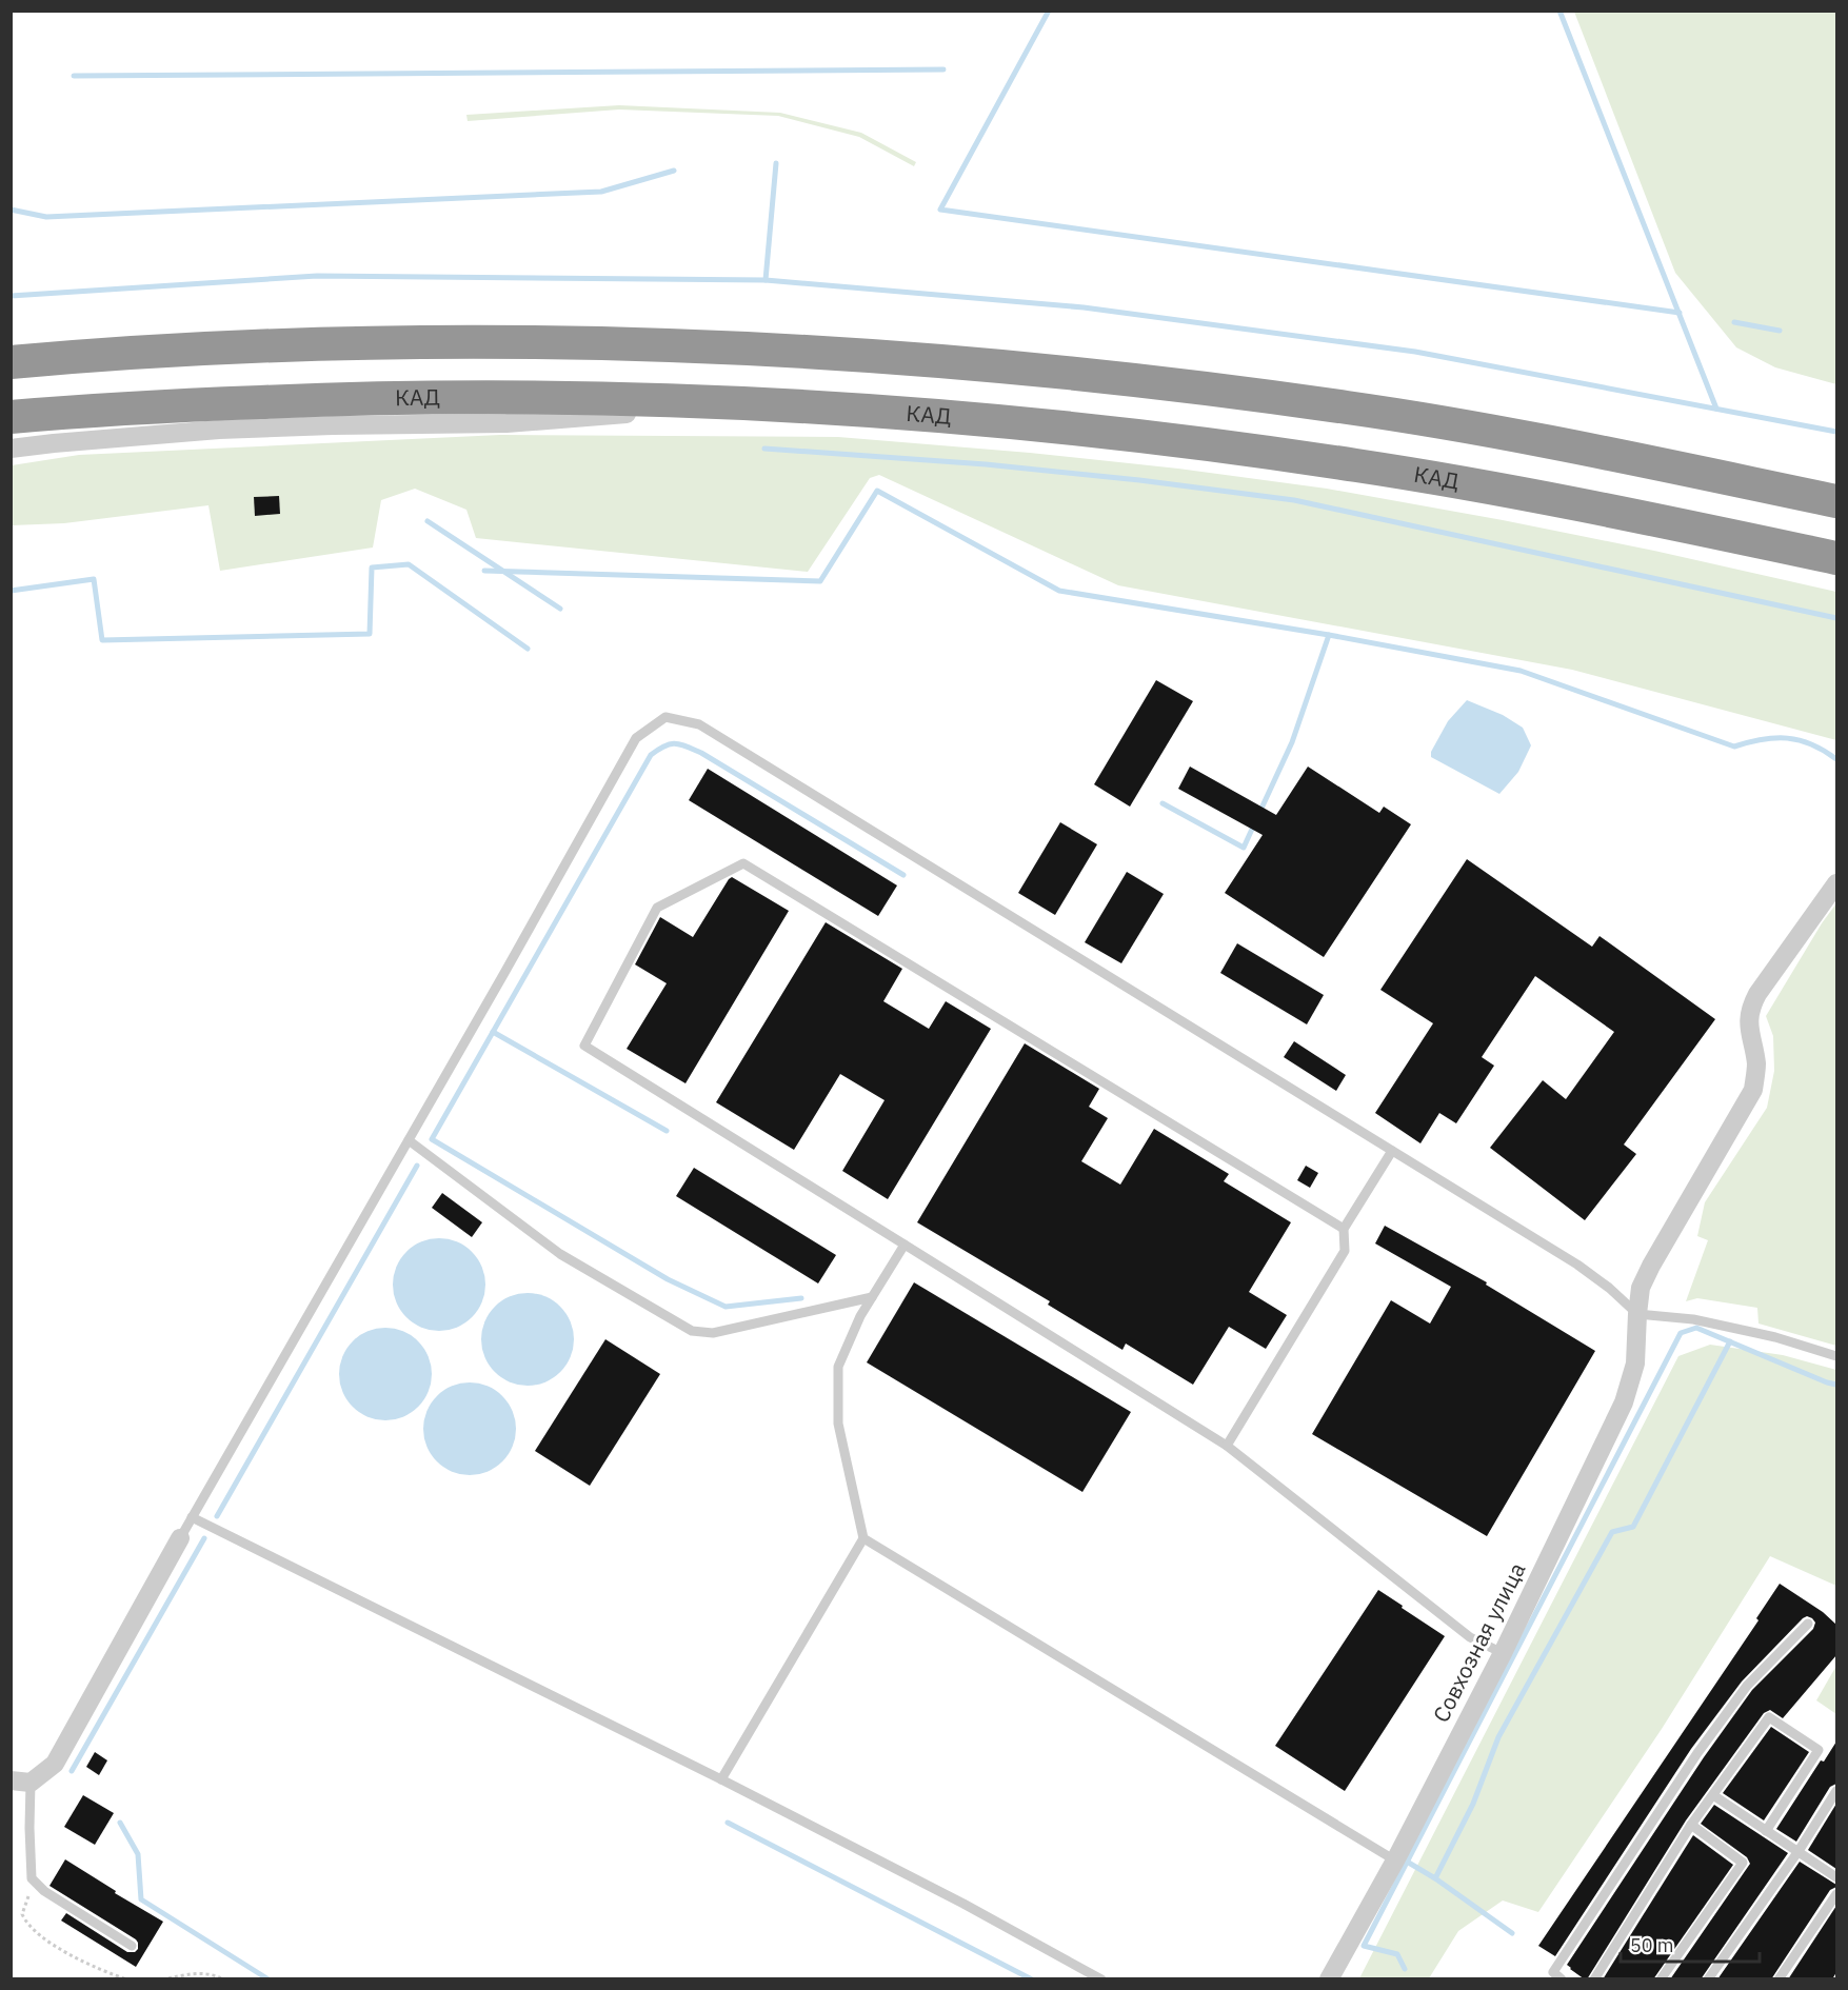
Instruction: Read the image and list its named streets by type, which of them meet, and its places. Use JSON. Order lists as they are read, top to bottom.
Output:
{
  "streets": {
    "highway": ["КАД"],
    "street": ["Совхозная улица"]
  },
  "scale_bar": "50 m"
}
